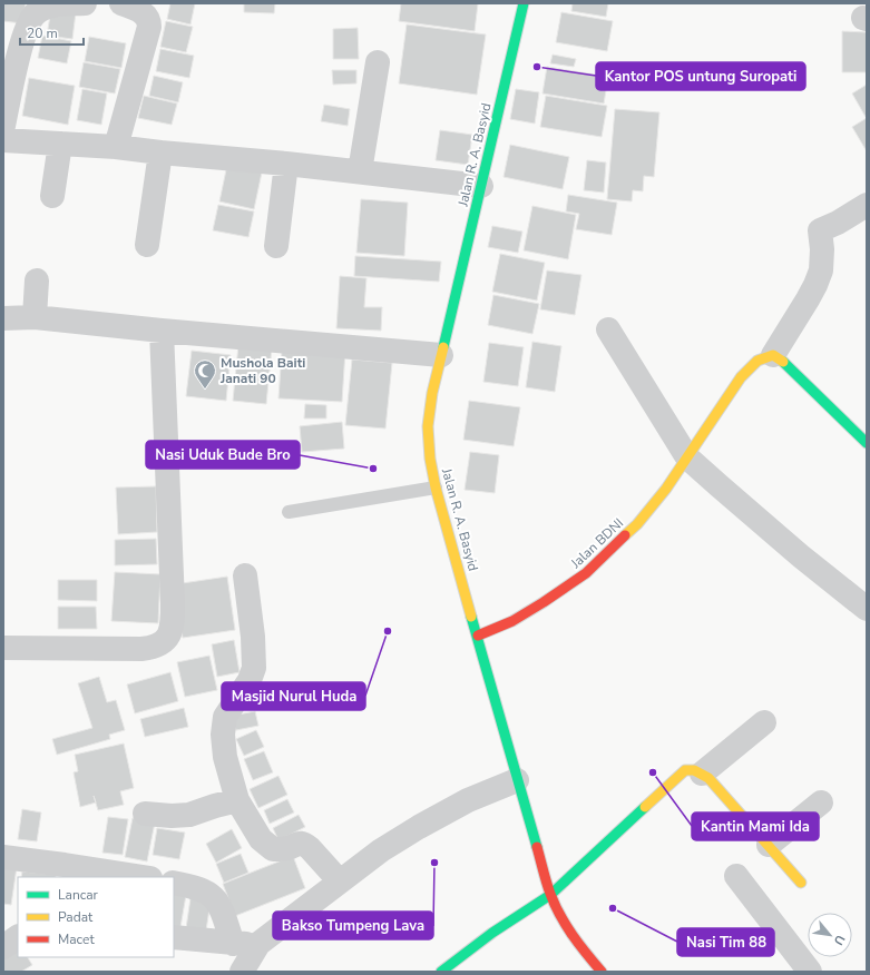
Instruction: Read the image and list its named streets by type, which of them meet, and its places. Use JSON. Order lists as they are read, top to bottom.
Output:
{
  "streets": {
    "street": ["Jalan R. A. Basyid", "Jalan BDNI"]
  },
  "crossings": [
    ["Jalan R. A. Basyid", "Jalan BDNI"]
  ],
  "places": {
    "other": [
      "Kantor POS untung Suropati",
      "Nasi Uduk Bude Bro",
      "Masjid Nurul Huda",
      "Kantin Mami Ida",
      "Bakso Tumpeng Lava",
      "Nasi Tim 88"
    ],
    "mosque": ["Mushola Baiti Janati 90"]
  },
  "legend": ["Lancar", "Padat", "Macet"],
  "scale_bar": "20 m",
  "north": "bottom right"
}
